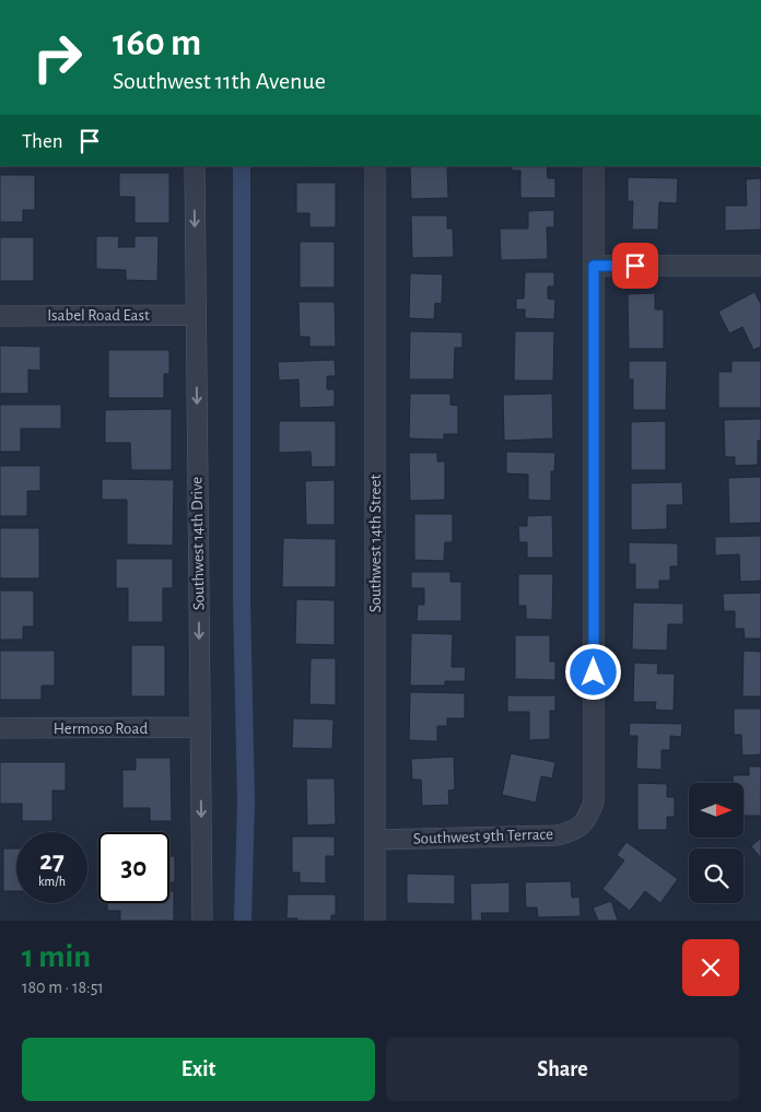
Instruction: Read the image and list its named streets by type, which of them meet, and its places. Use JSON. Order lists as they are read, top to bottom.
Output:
{
  "streets": {
    "street": [
      "Isabel Road East",
      "Southwest 14th Drive",
      "Southwest 14th Street",
      "Hermoso Road",
      "Southwest 9th Terrace"
    ]
  },
  "crossings": [
    ["Isabel Road East", "Southwest 14th Drive"],
    ["Southwest 14th Drive", "Hermoso Road"],
    ["Southwest 14th Street", "Southwest 9th Terrace"]
  ],
  "one_way": ["Southwest 14th Drive"],
  "north": "right",
  "page": {
    "turn": ["160 m", "Southwest 11th Avenue"],
    "then": "Then",
    "speed": "27 km/h",
    "limit": "30",
    "heading": ["1 min", "180 m · 18:51"],
    "buttons": ["Exit", "Share"]
  }
}
